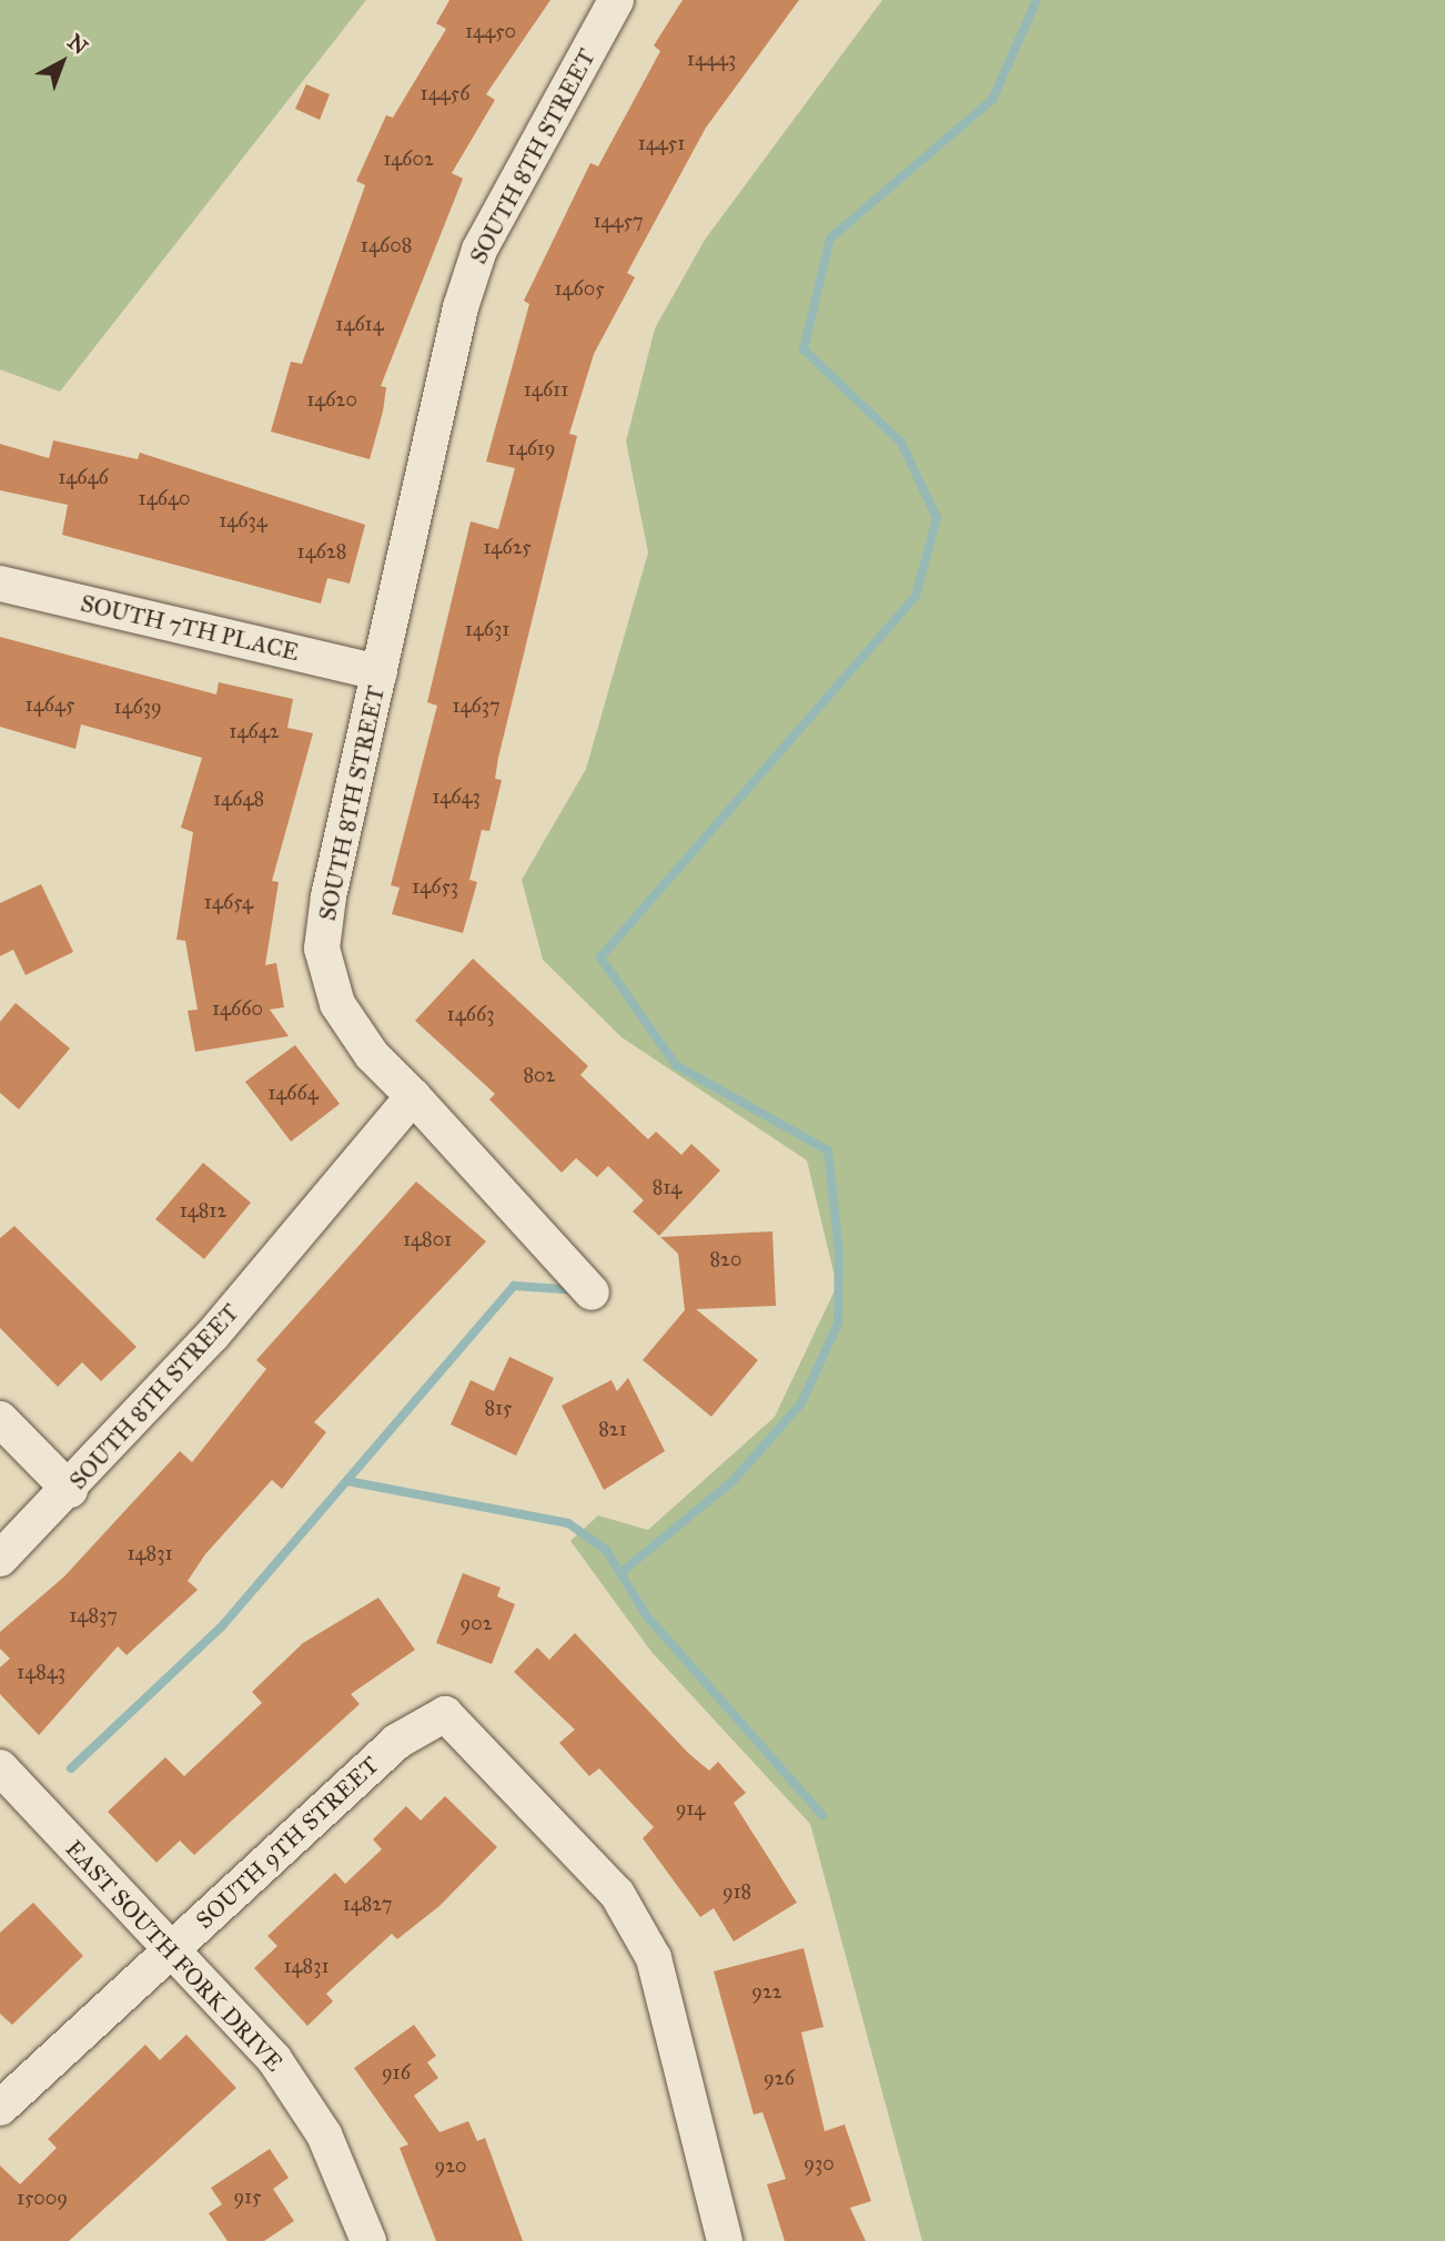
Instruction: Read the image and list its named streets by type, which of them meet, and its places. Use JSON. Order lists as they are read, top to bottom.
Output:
{
  "streets": {
    "street": [
      "SOUTH 8TH STREET",
      "SOUTH 7TH PLACE",
      "SOUTH 9TH STREET",
      "EAST SOUTH FORK DRIVE"
    ]
  },
  "crossings": [
    ["SOUTH 8TH STREET", "SOUTH 7TH PLACE"],
    ["SOUTH 9TH STREET", "EAST SOUTH FORK DRIVE"]
  ],
  "house_numbers": [
    "14450",
    "14443",
    "14456",
    "14451",
    "14602",
    "14457",
    "14608",
    "14605",
    "14614",
    "14611",
    "14620",
    "14619",
    "14646",
    "14640",
    "14634",
    "14625",
    "14628",
    "14631",
    "14645",
    "14637",
    "14639",
    "14642",
    "14643",
    "14648",
    "14653",
    "14654",
    "14660",
    "14663",
    "802",
    "14664",
    "814",
    "14812",
    "14801",
    "820",
    "815",
    "821",
    "14831",
    "14837",
    "902",
    "14843",
    "914",
    "918",
    "14827",
    "14831",
    "922",
    "916",
    "926",
    "930",
    "920",
    "915",
    "15009"
  ],
  "north": "top right"
}
